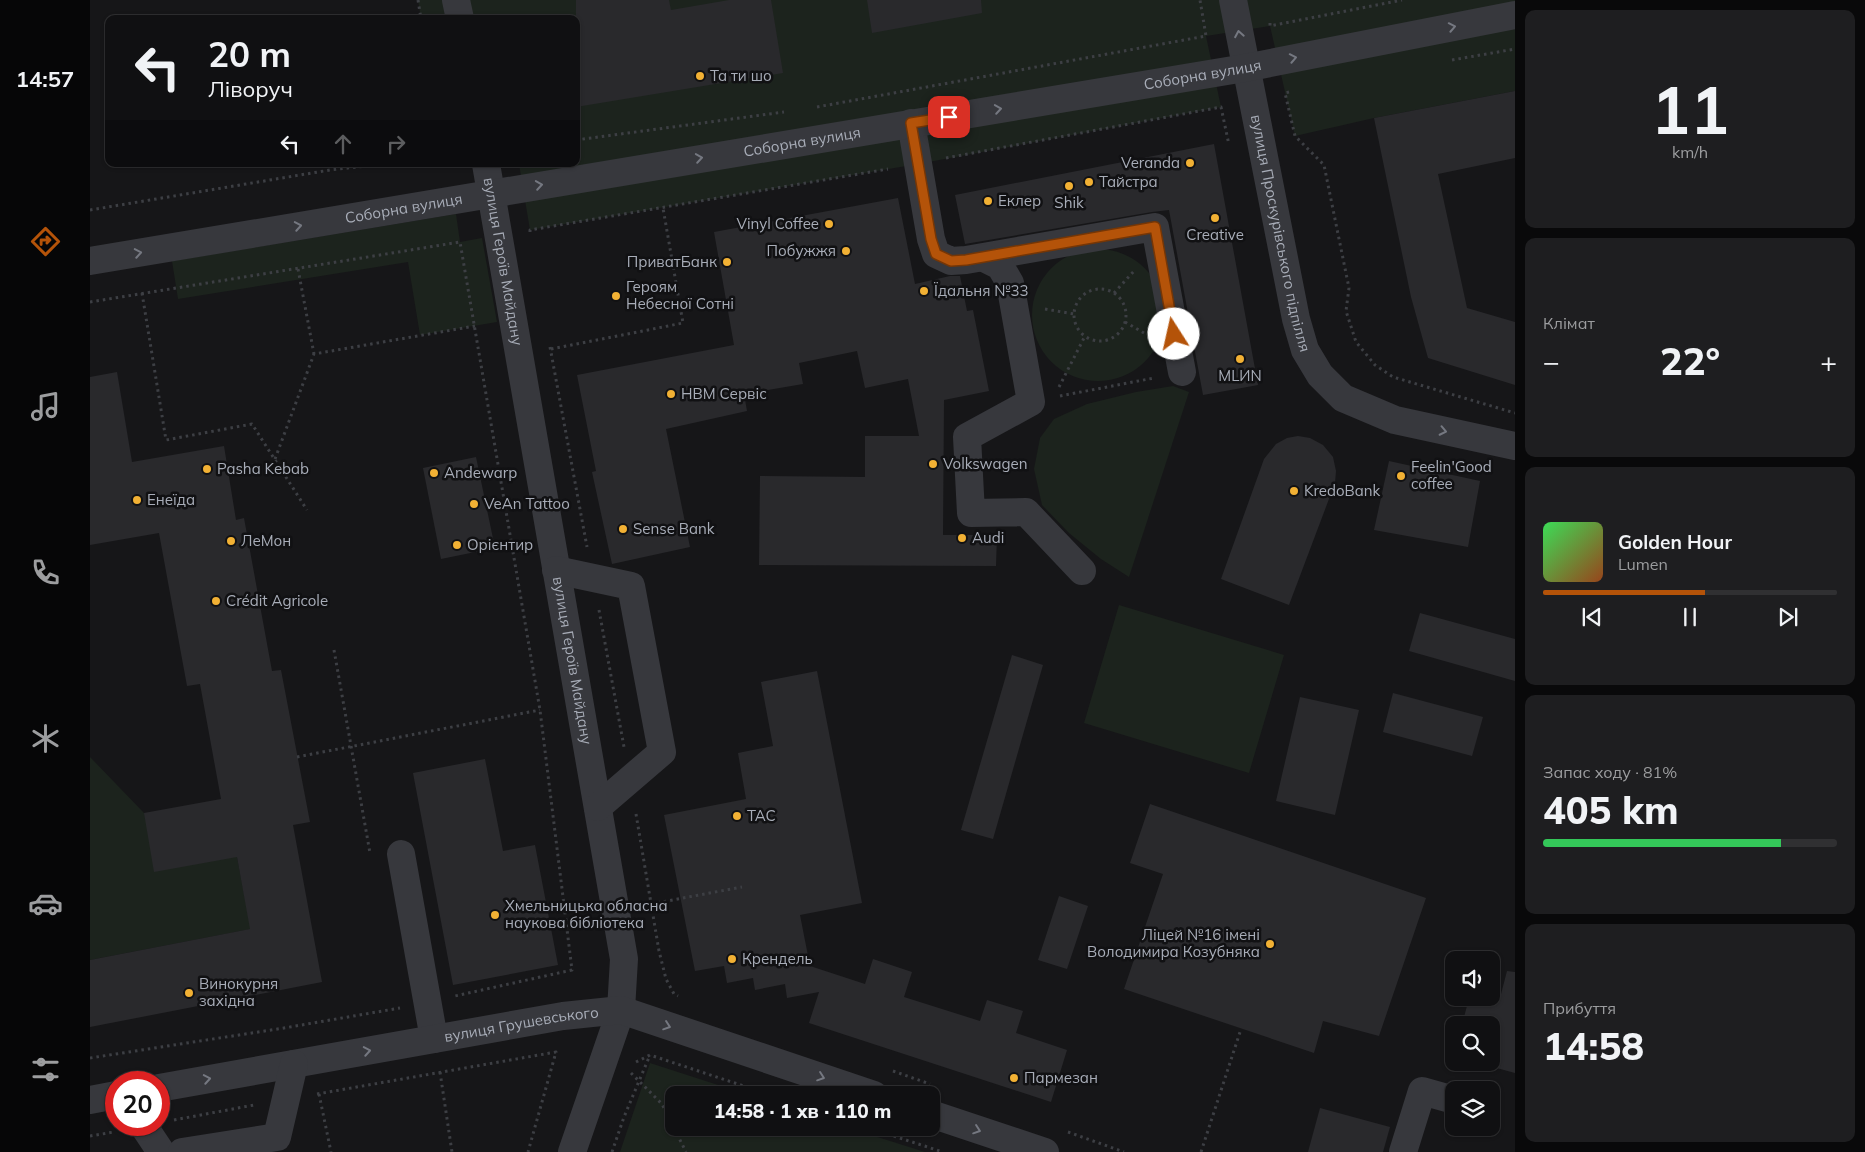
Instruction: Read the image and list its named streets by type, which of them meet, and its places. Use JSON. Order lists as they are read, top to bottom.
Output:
{
  "streets": {
    "street": [
      "Соборна вулиця",
      "вулиця Проскурівського підпілля",
      "вулиця Героїв Майдану",
      "вулиця Грушевського"
    ]
  },
  "crossings": [
    ["Соборна вулиця", "вулиця Проскурівського підпілля"],
    ["Соборна вулиця", "вулиця Героїв Майдану"],
    ["вулиця Героїв Майдану", "вулиця Грушевського"]
  ],
  "one_way": ["Соборна вулиця", "вулиця Грушевського"],
  "places": [
    "Та ти шо",
    "Veranda",
    "Тайстра",
    "Shik",
    "Еклер",
    "Creative",
    "Vinyl Coffee",
    "Побужжя",
    "ПриватБанк",
    "Їдальня №33",
    "Героям Небесної Сотні",
    "MLИN",
    "НВМ Сервіс",
    "Volkswagen",
    "Pasha Kebab",
    "Andewarp",
    "Feelin'Good coffee",
    "KredoBank",
    "Енеїда",
    "VeAn Tattoo",
    "Sense Bank",
    "Audi",
    "ЛеМон",
    "Орієнтир",
    "Crédit Agricole",
    "ТАС",
    "Хмельницька обласна наукова бібліотека",
    "Ліцей №16 імені Володимира Козубняка",
    "Крендель",
    "Винокурня західна",
    "Пармезан"
  ],
  "page": {
    "tabs": "14:57",
    "tile": [
      ["11", "km/h"],
      "Клімат",
      ["Запас ходу · 81%", "405 km"],
      ["Прибуття", "14:58"]
    ],
    "turn": ["20 m", "Ліворуч"],
    "heat": ["−", "22°", "+"],
    "song": ["Golden Hour", "Lumen"],
    "limit": "20",
    "trip": "14:58 · 1 хв · 110 m"
  }
}
